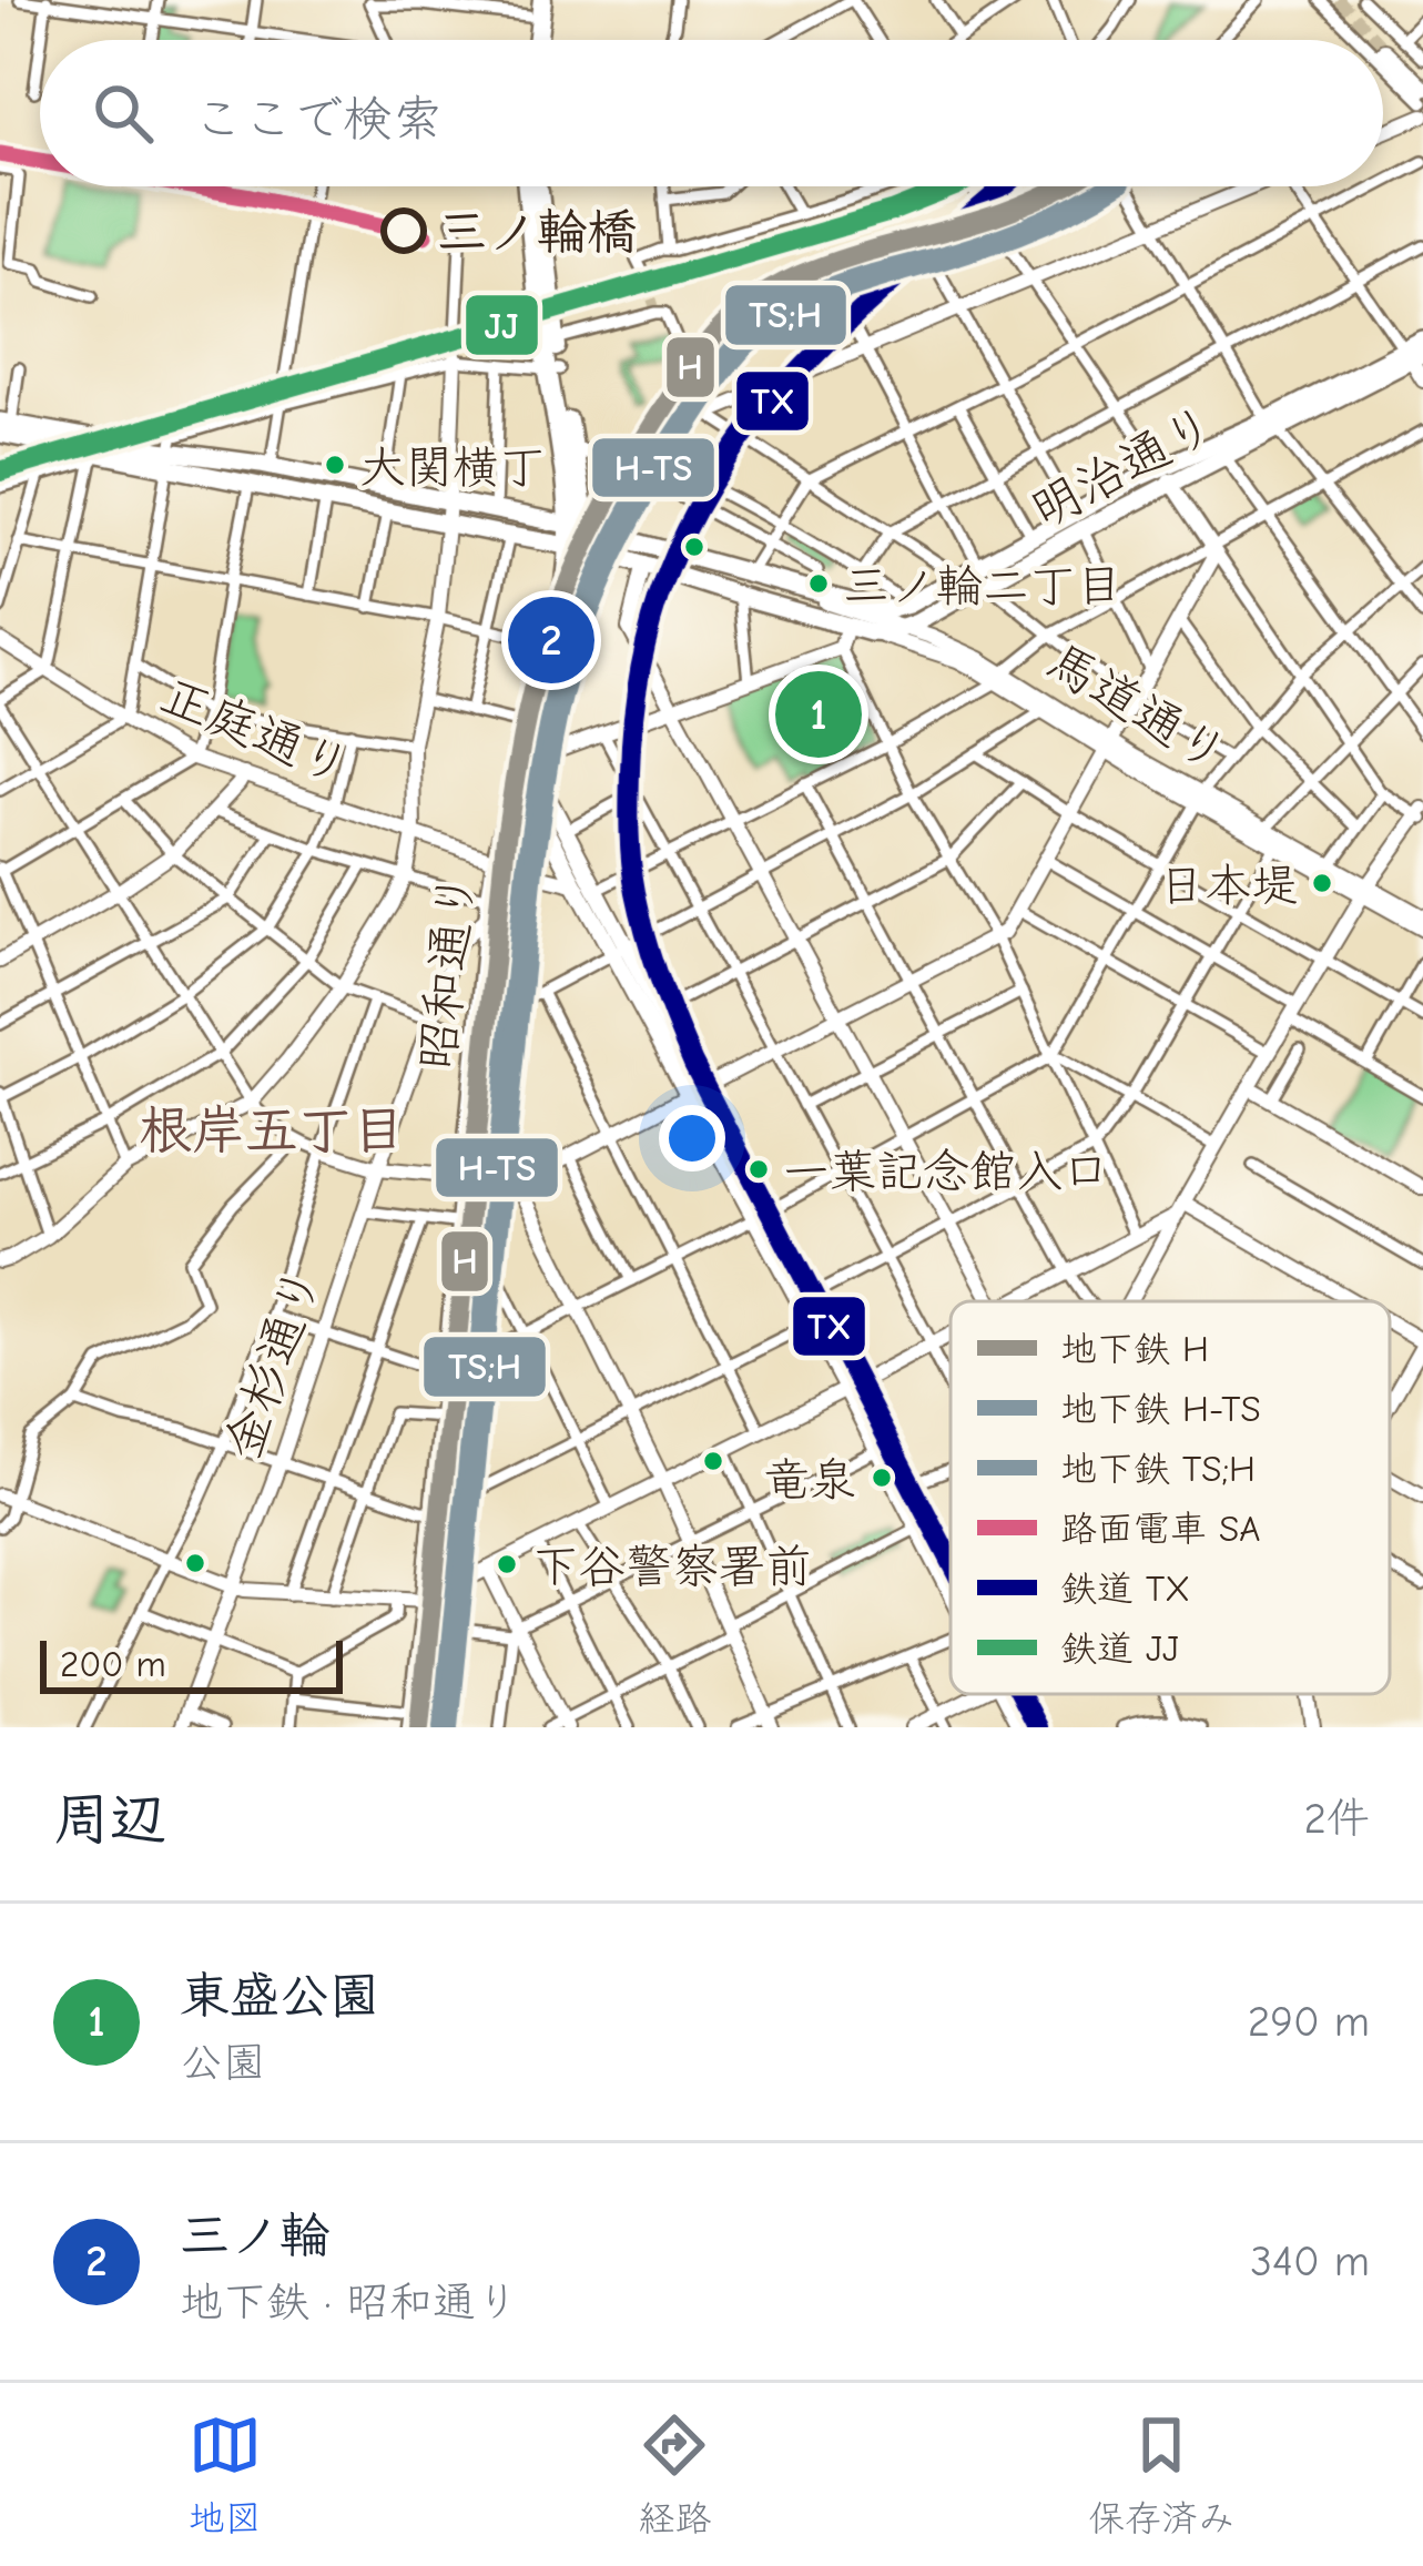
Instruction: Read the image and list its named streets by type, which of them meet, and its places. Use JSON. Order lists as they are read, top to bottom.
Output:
{
  "streets": {
    "highway": ["昭和通り"],
    "main road": ["明治通り"],
    "street": ["馬道通り", "正庭通り", "金杉通り"]
  },
  "crossings": [
    ["明治通り", "馬道通り"],
    ["明治通り", "昭和通り"],
    ["正庭通り", "昭和通り"],
    ["昭和通り", "金杉通り"]
  ],
  "districts": ["根岸五丁目"],
  "places": [
    "三ノ輪橋",
    "大関横丁",
    "三ノ輪二丁目",
    "日本堤",
    "一葉記念館入口",
    "竜泉",
    "下谷警察署前"
  ],
  "lines": [
    "tram line SA",
    "metro line H",
    "metro line H-TS",
    "metro line TS;H",
    "rail line TX",
    "rail line JJ"
  ],
  "legend": [
    "地下鉄 H",
    "地下鉄 H-TS",
    "地下鉄 TS;H",
    "路面電車 SA",
    "鉄道 TX",
    "鉄道 JJ"
  ],
  "scale_bar": "200 m",
  "page": {
    "search": "ここで検索",
    "pins": ["2", "1"],
    "scale": "200 m",
    "heading": ["周辺", "2件"],
    "list": [
      {
        "mark": "1",
        "name": "東盛公園",
        "note": "公園",
        "value": "290 m"
      },
      {
        "mark": "2",
        "name": "三ノ輪",
        "note": "地下鉄 · 昭和通り",
        "value": "340 m"
      }
    ],
    "nav": ["地図", "経路", "保存済み"]
  }
}
